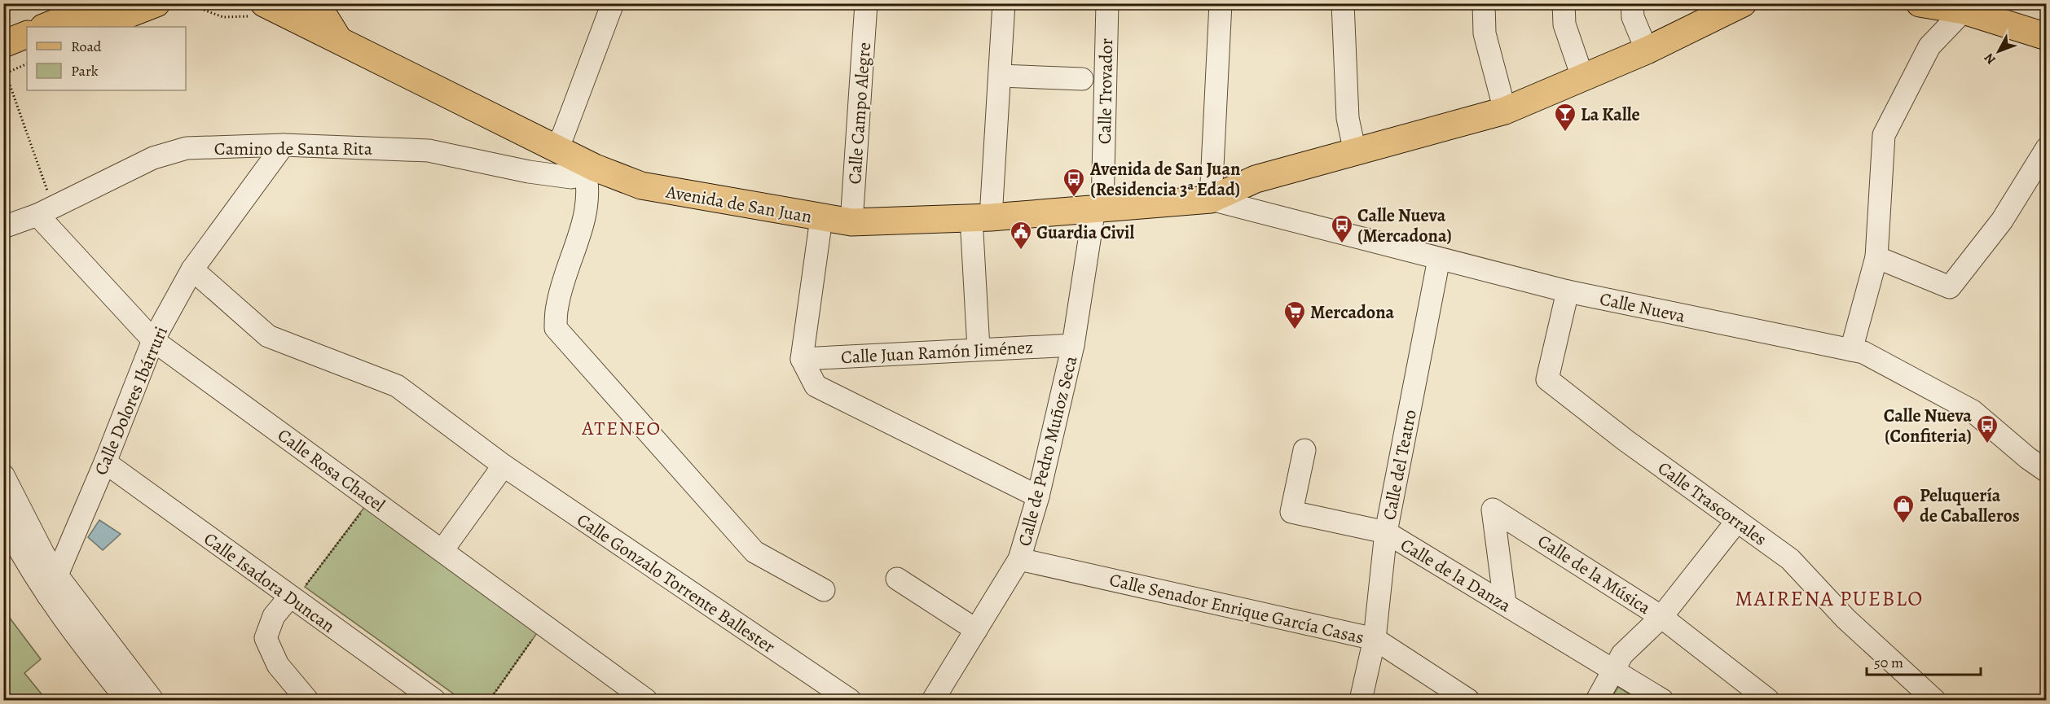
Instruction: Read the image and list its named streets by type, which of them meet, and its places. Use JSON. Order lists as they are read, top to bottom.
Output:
{
  "streets": {
    "main road": ["Avenida de San Juan"],
    "street": [
      "Calle Trovador",
      "Calle Campo Alegre",
      "Camino de Santa Rita",
      "Calle Nueva",
      "Calle Juan Ramón Jiménez",
      "Calle Dolores Ibárruri",
      "Calle de Pedro Muñoz Seca",
      "Calle del Teatro",
      "Calle Rosa Chacel",
      "Calle Trascorrales",
      "Calle de la Música",
      "Calle de la Danza",
      "Calle Isadora Duncan",
      "Calle Gonzalo Torrente Ballester",
      "Calle Senador Enrique García Casas"
    ]
  },
  "crossings": [
    ["Calle Trovador", "Avenida de San Juan"],
    ["Calle Trovador", "Calle de Pedro Muñoz Seca"],
    ["Calle Campo Alegre", "Avenida de San Juan"],
    ["Camino de Santa Rita", "Avenida de San Juan"],
    ["Camino de Santa Rita", "Calle Dolores Ibárruri"],
    ["Camino de Santa Rita", "Calle Rosa Chacel"],
    ["Avenida de San Juan", "Calle Nueva"],
    ["Avenida de San Juan", "Calle de Pedro Muñoz Seca"],
    ["Calle Nueva", "Calle del Teatro"],
    ["Calle Nueva", "Calle Trascorrales"],
    ["Calle Juan Ramón Jiménez", "Calle de Pedro Muñoz Seca"],
    ["Calle Dolores Ibárruri", "Calle Rosa Chacel"],
    ["Calle Dolores Ibárruri", "Calle Isadora Duncan"],
    ["Calle Dolores Ibárruri", "Calle Gonzalo Torrente Ballester"],
    ["Calle de Pedro Muñoz Seca", "Calle Senador Enrique García Casas"],
    ["Calle del Teatro", "Calle de la Danza"],
    ["Calle del Teatro", "Calle Senador Enrique García Casas"],
    ["Calle de la Música", "Calle de la Danza"]
  ],
  "districts": ["ATENEO", "MAIRENA PUEBLO"],
  "places": {
    "bar": ["La Kalle"],
    "bus stop": ["Avenida de San Juan (Residencia 3ª Edad)", "Calle Nueva (Mercadona)", "Calle Nueva (Confiteria)"],
    "public building": ["Guardia Civil"],
    "supermarket": ["Mercadona"],
    "shop": ["Peluquería de Caballeros"]
  },
  "legend": ["Road", "Park"],
  "scale_bar": "50 m",
  "north": "bottom left"
}
